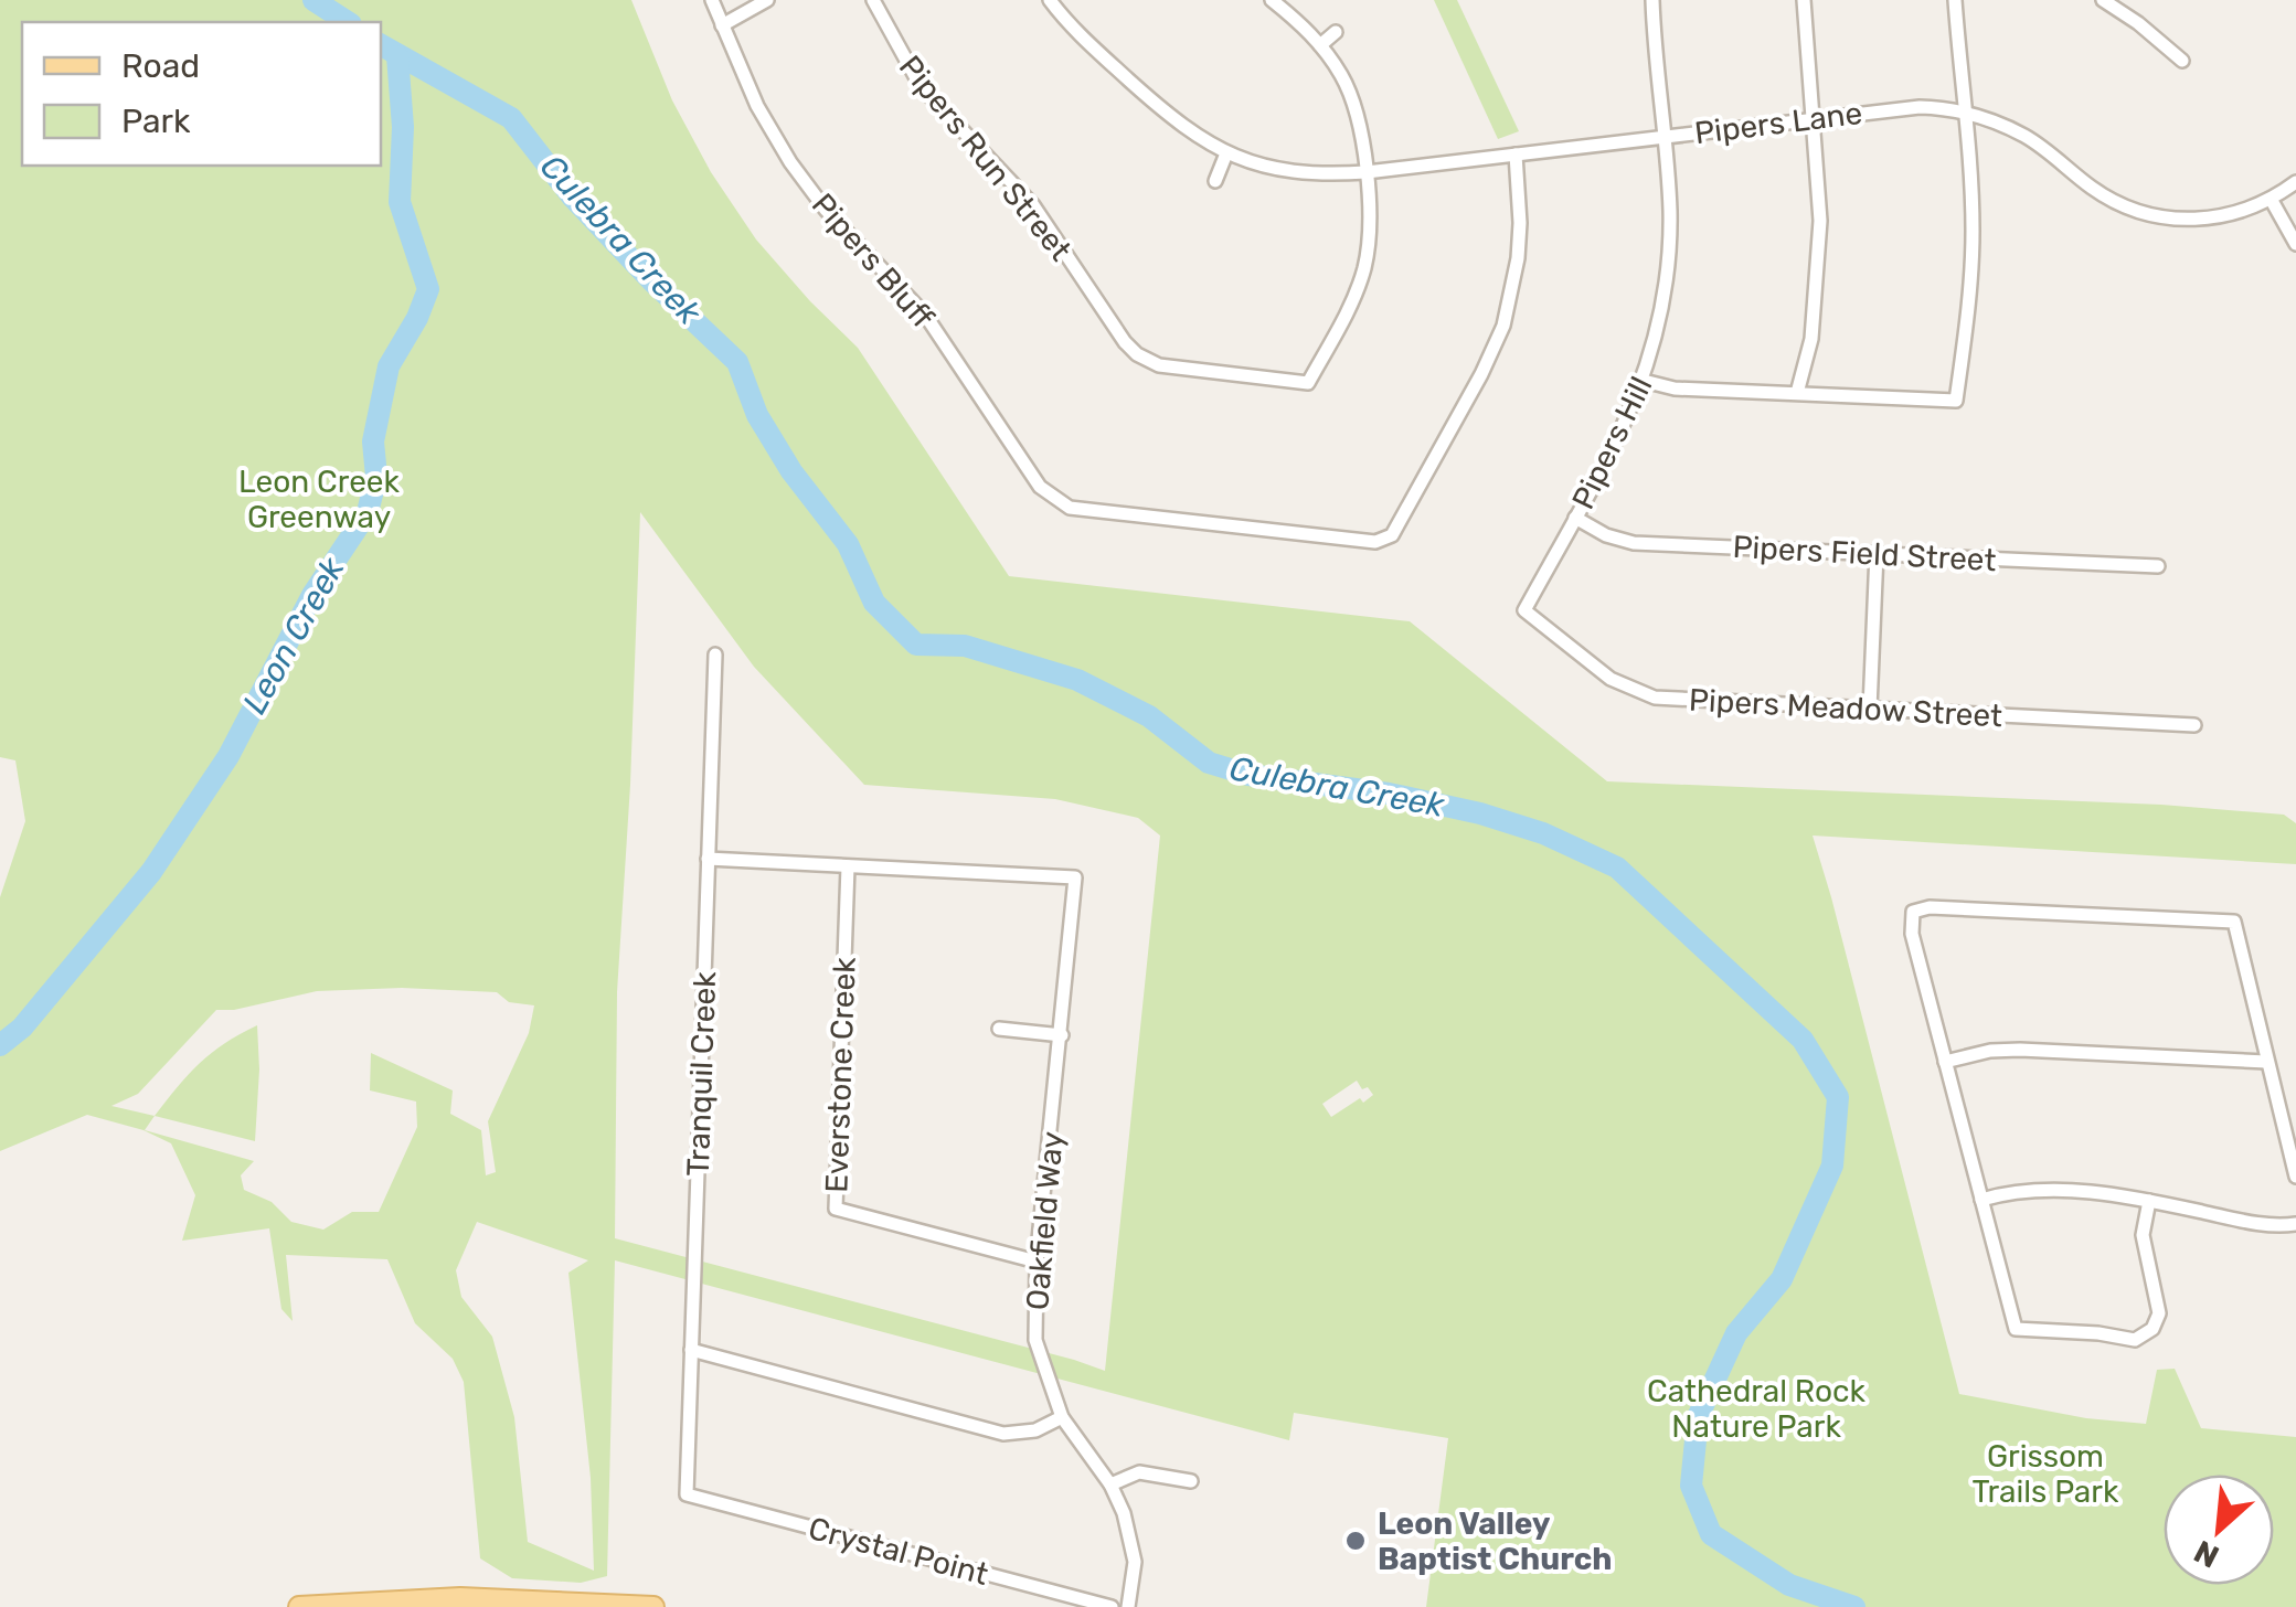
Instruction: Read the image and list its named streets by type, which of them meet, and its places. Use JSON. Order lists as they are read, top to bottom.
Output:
{
  "streets": {
    "street": [
      "Pipers Lane",
      "Pipers Run Street",
      "Pipers Bluff",
      "Pipers Hill",
      "Pipers Field Street",
      "Pipers Meadow Street",
      "Tranquil Creek",
      "Everstone Creek",
      "Oakfield Way",
      "Crystal Point"
    ]
  },
  "crossings": [
    ["Pipers Lane", "Pipers Run Street"],
    ["Pipers Lane", "Pipers Bluff"],
    ["Pipers Lane", "Pipers Hill"],
    ["Pipers Hill", "Pipers Field Street"],
    ["Pipers Hill", "Pipers Meadow Street"],
    ["Tranquil Creek", "Crystal Point"],
    ["Everstone Creek", "Oakfield Way"]
  ],
  "water": ["Culebra Creek", "Leon Creek"],
  "parks": ["Leon Creek Greenway", "Cathedral Rock Nature Park", "Grissom Trails Park"],
  "places": ["Leon Valley Baptist Church"],
  "legend": ["Road", "Park"],
  "north": "bottom left"
}
